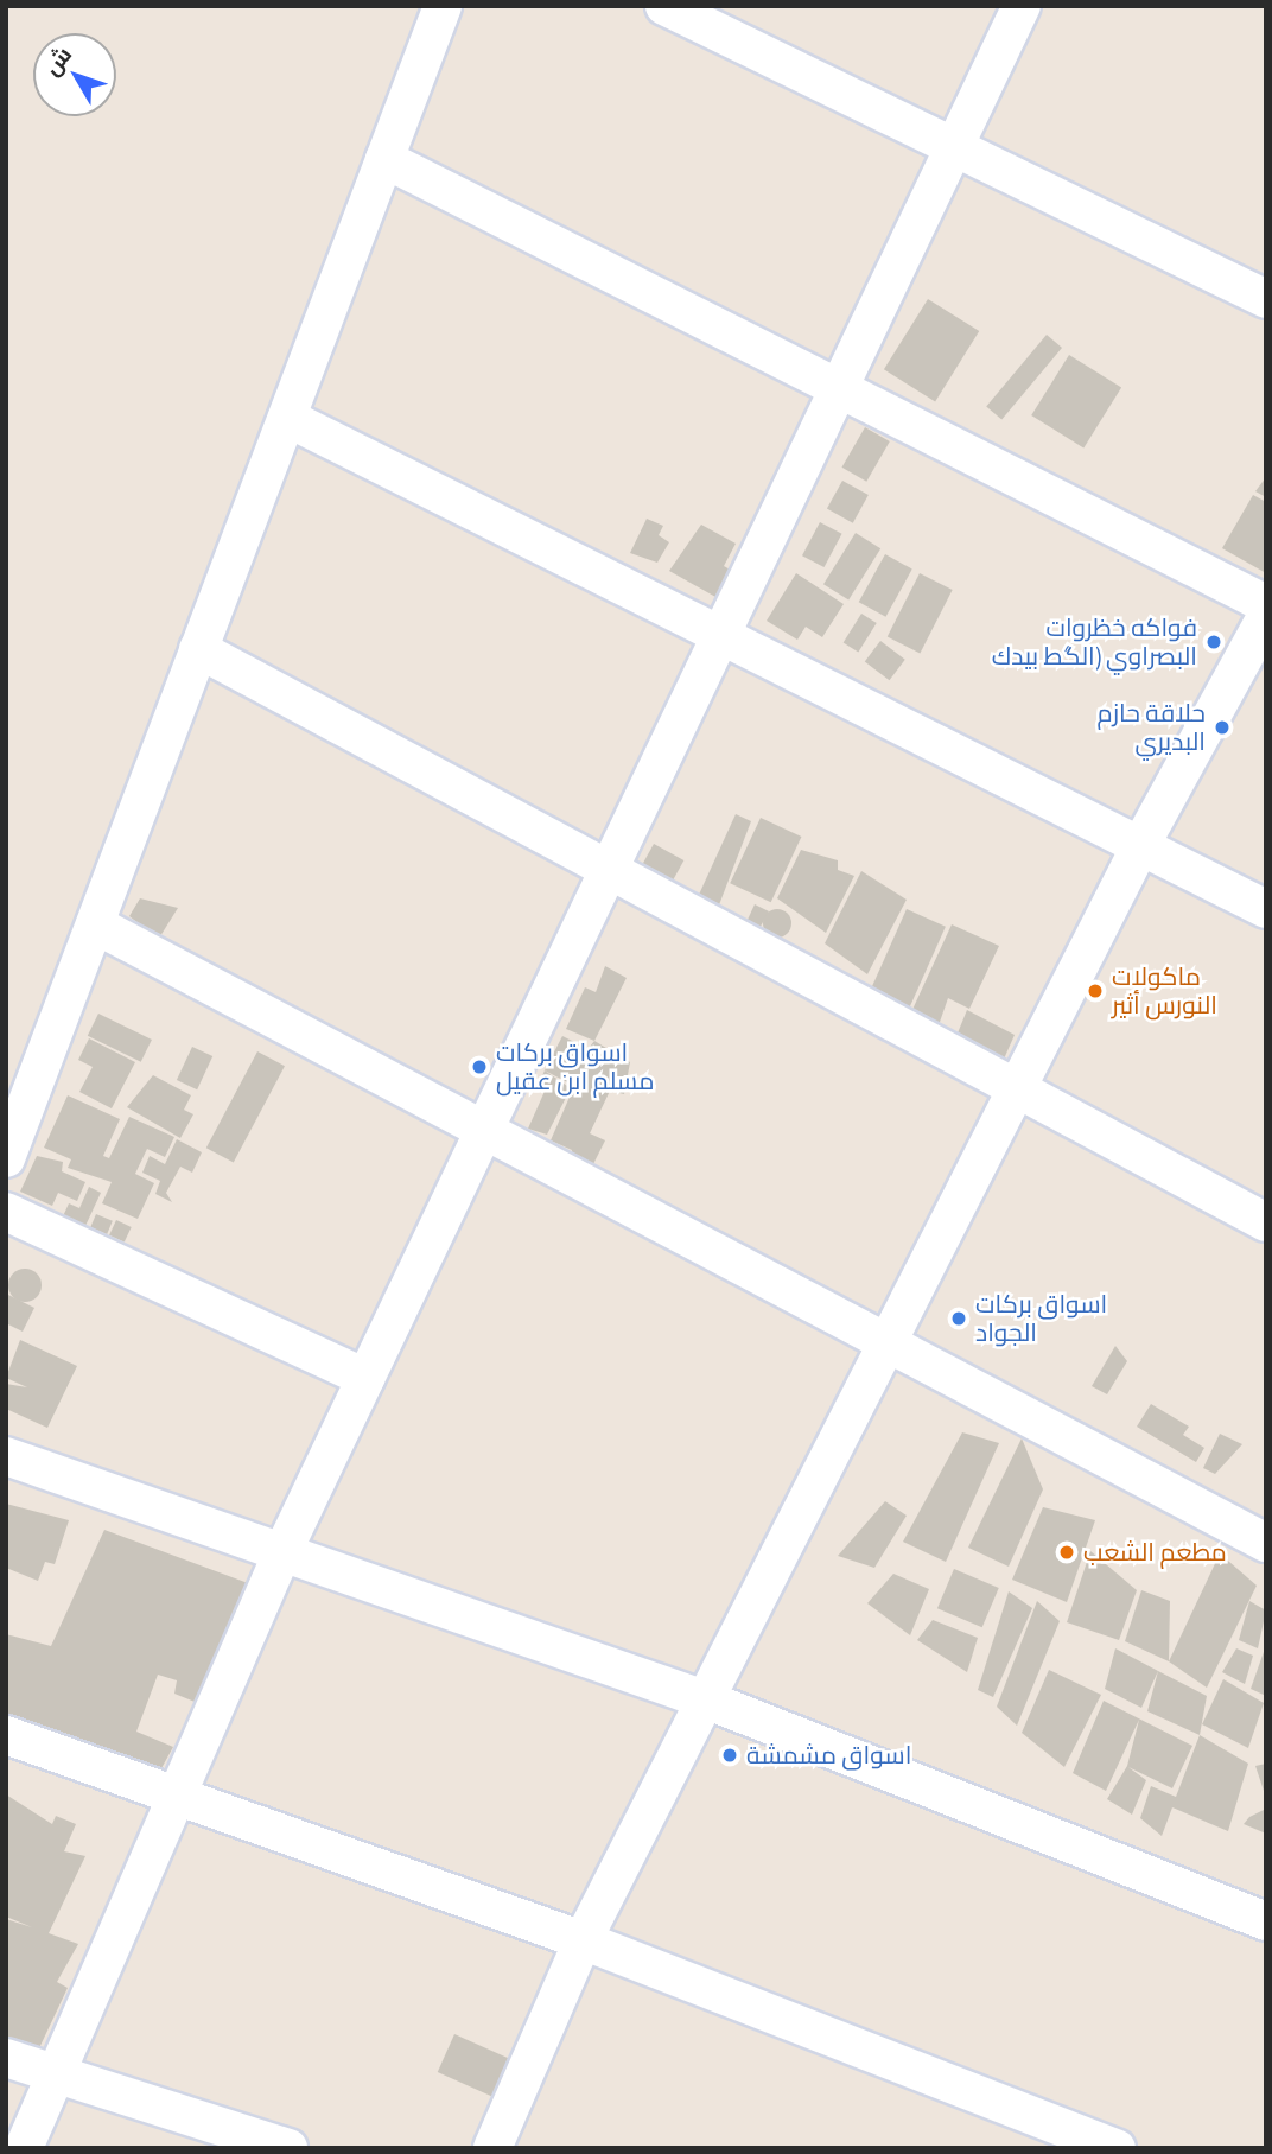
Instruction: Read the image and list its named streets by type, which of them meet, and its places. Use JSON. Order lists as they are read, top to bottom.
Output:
{
  "places": [
    "فواكه خظروات البصراوي (الگط بيدك",
    "حلاقة حازم البديري",
    "ماكولات النورس أثير",
    "اسواق بركات مسلم ابن عقيل",
    "اسواق بركات الجواد",
    "مطعم الشعب",
    "اسواق مشمشة"
  ],
  "north": "top left"
}
